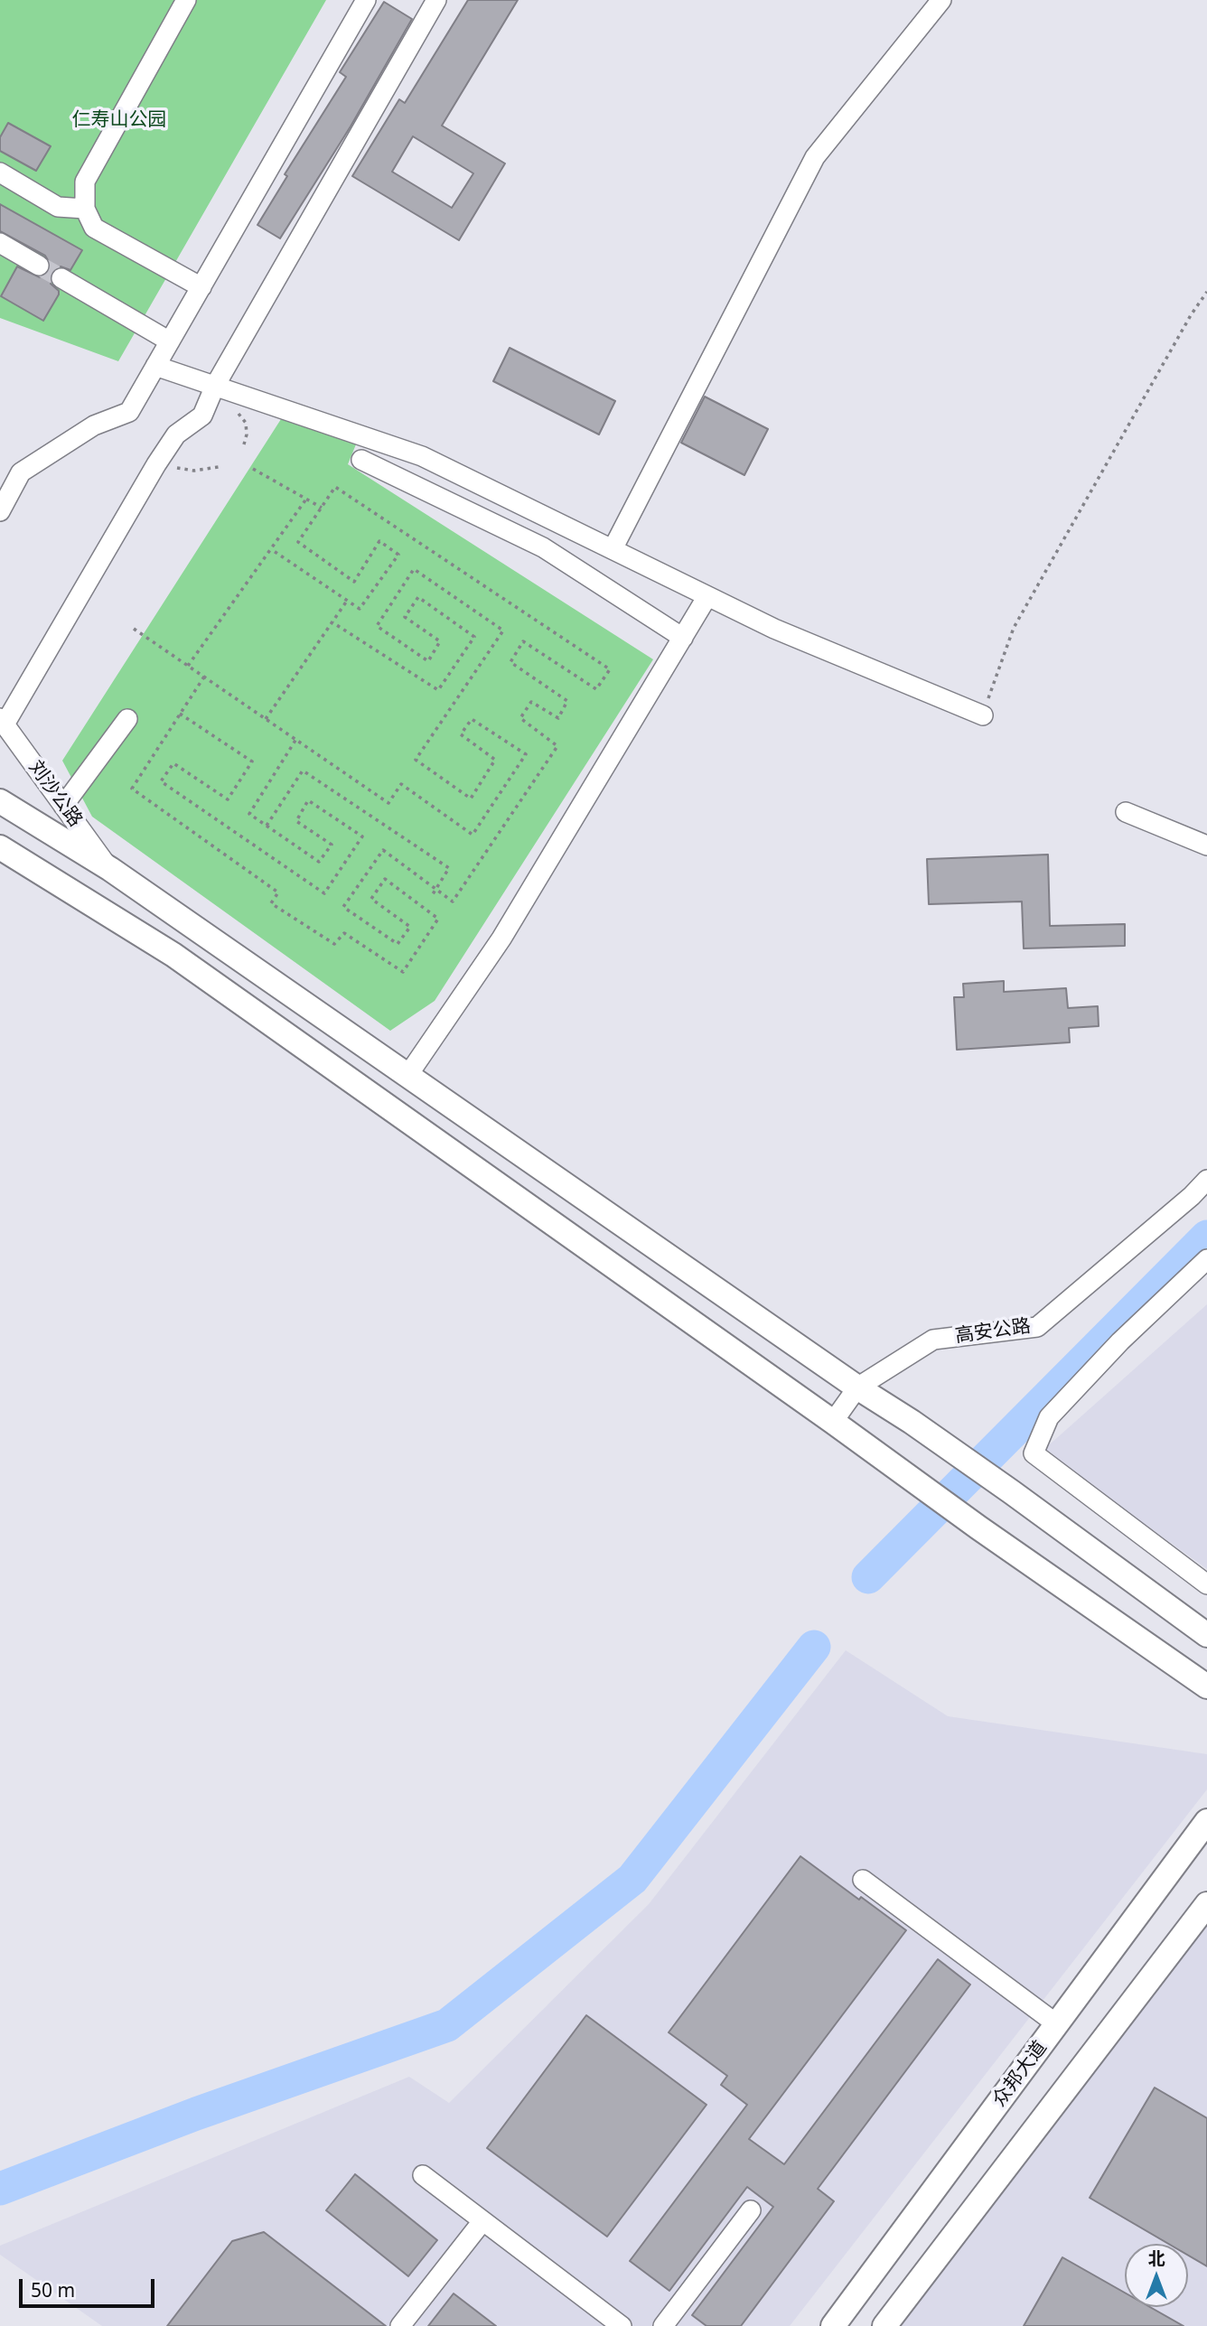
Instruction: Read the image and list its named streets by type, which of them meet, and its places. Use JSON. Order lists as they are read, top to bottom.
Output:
{
  "streets": {
    "main road": ["众邦大道"],
    "street": ["刘沙公路", "高安公路"]
  },
  "parks": ["仁寿山公园"],
  "scale_bar": "50 m",
  "north": "top"
}
